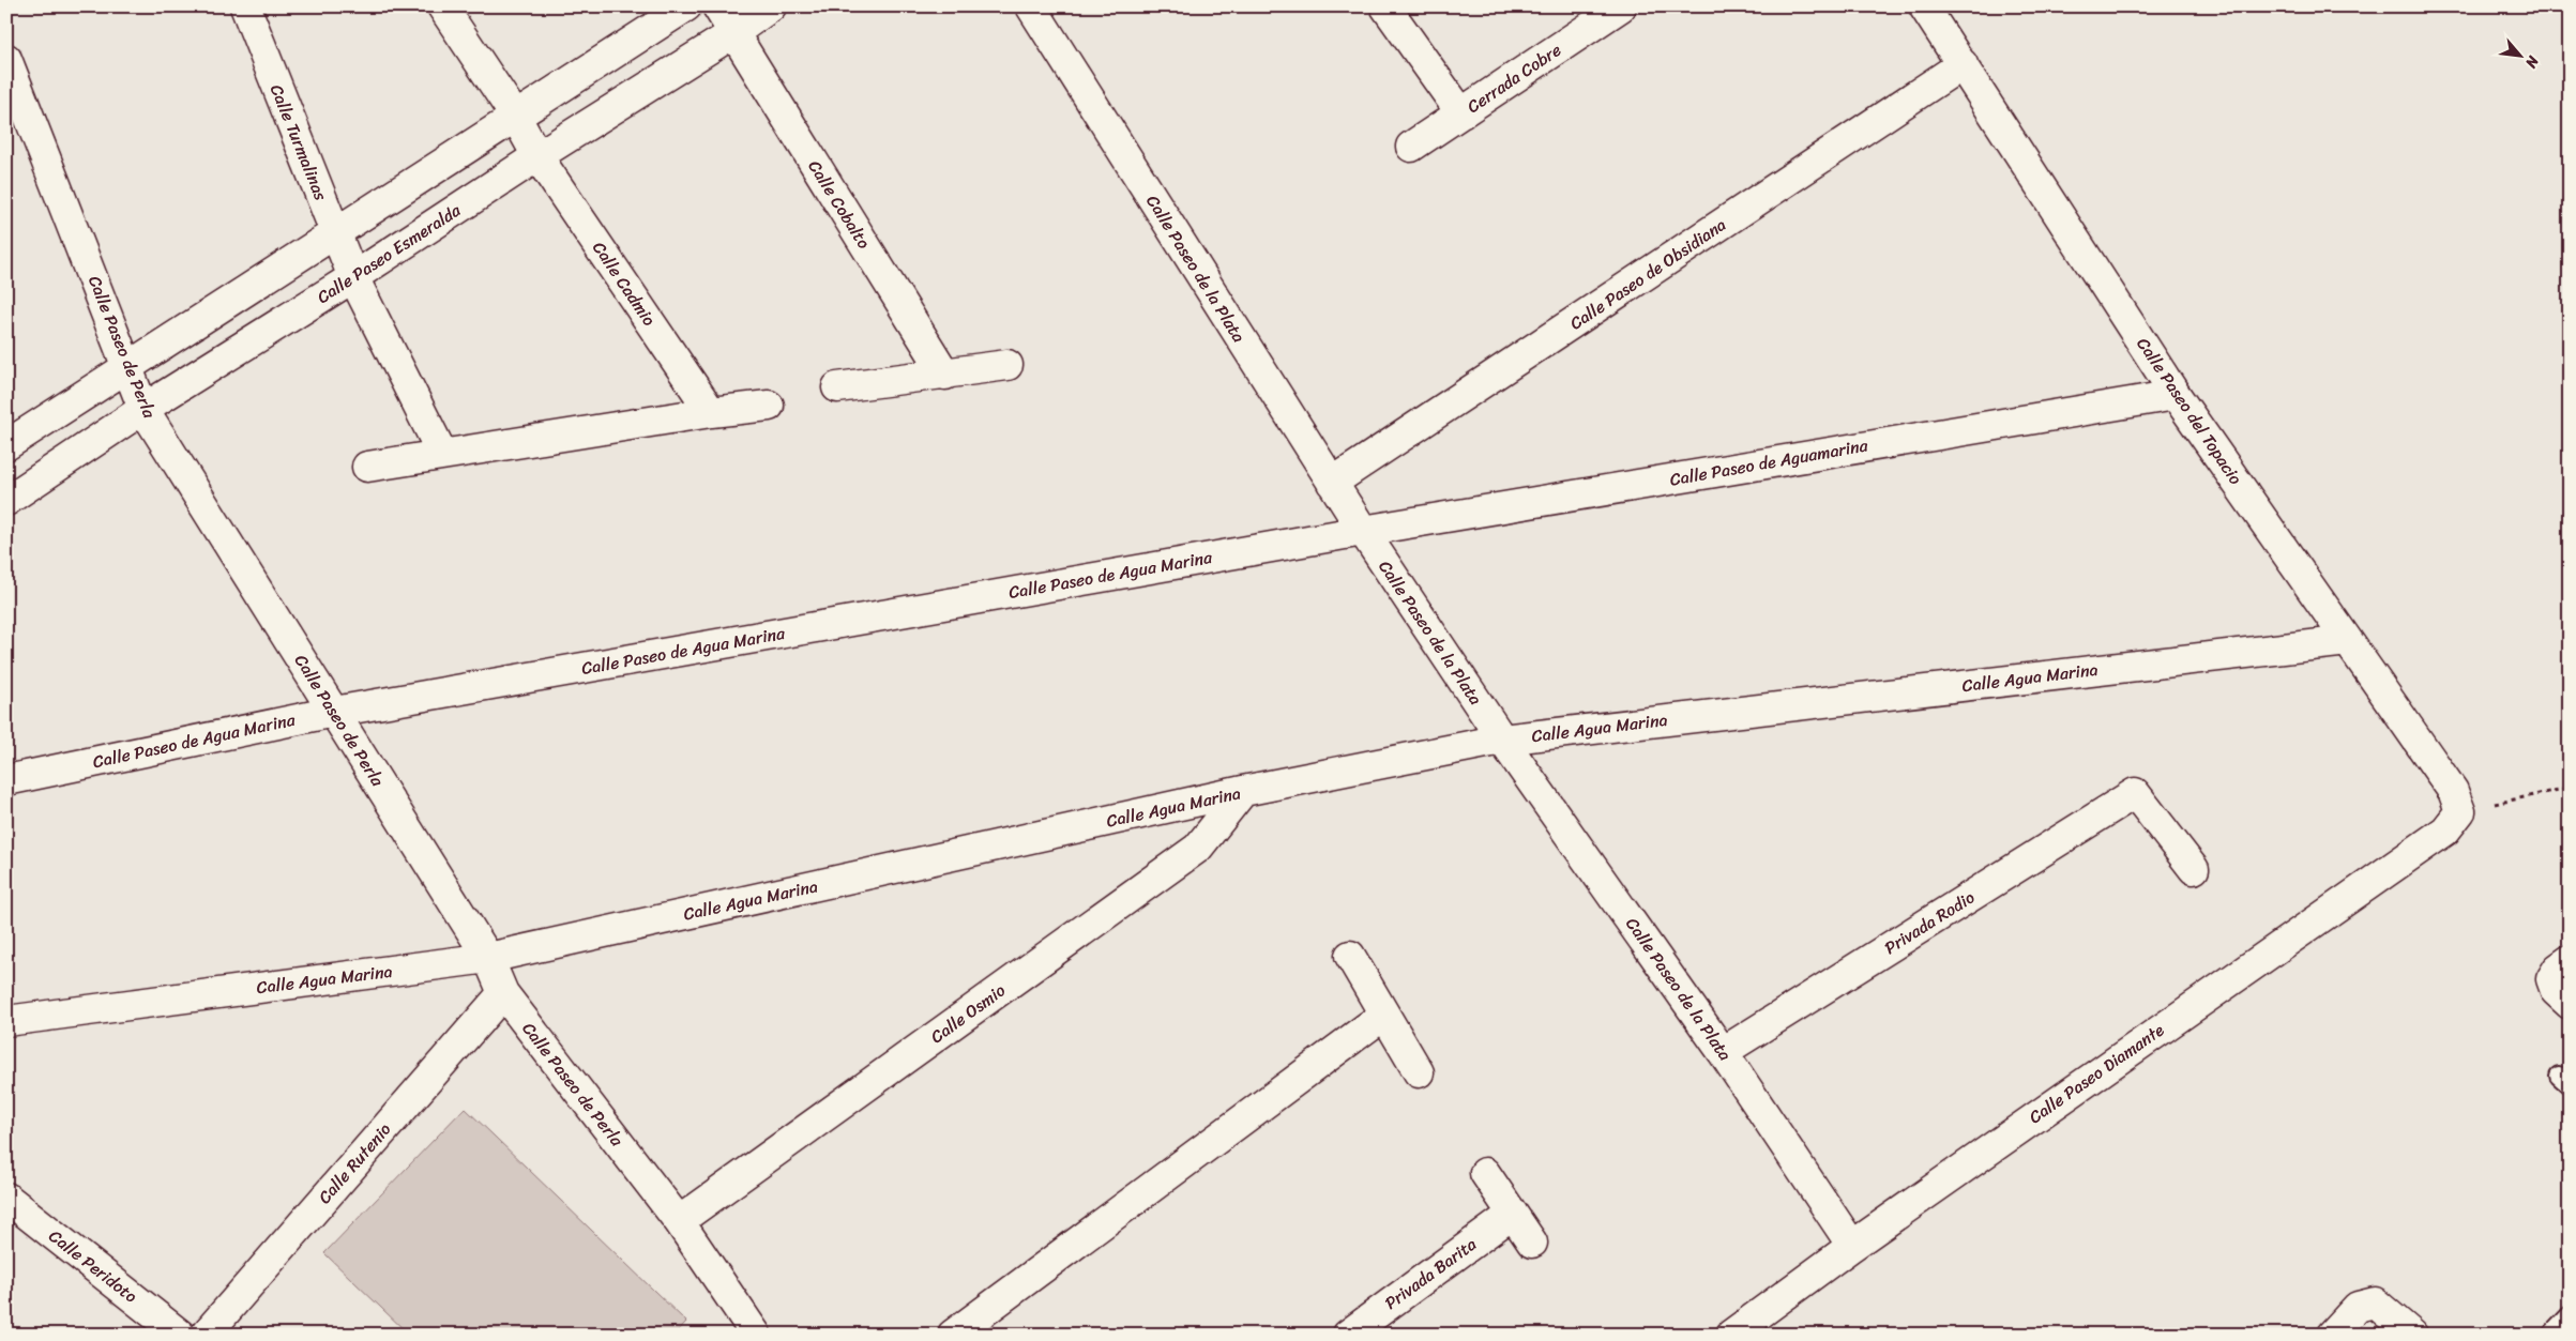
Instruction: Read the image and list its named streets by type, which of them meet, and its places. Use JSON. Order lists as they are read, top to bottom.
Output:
{
  "streets": {
    "street": [
      "Cerrada Cobre",
      "Calle Turmalinas",
      "Calle Cobalto",
      "Calle Paseo Esmeralda",
      "Calle Paseo de la Plata",
      "Calle Paseo de Obsidiana",
      "Calle Cadmio",
      "Calle Paseo de Perla",
      "Calle Paseo del Topacio",
      "Calle Paseo de Aguamarina",
      "Calle Paseo de Agua Marina",
      "Calle Agua Marina",
      "Privada Rodio",
      "Calle Osmio",
      "Calle Paseo Diamante",
      "Calle Rutenio",
      "Calle Peridoto",
      "Privada Barita"
    ]
  },
  "crossings": [
    ["Calle Turmalinas", "Calle Paseo Esmeralda"],
    ["Calle Cobalto", "Calle Paseo Esmeralda"],
    ["Calle Paseo Esmeralda", "Calle Cadmio"],
    ["Calle Paseo Esmeralda", "Calle Paseo de Perla"],
    ["Calle Paseo de la Plata", "Calle Paseo de Obsidiana"],
    ["Calle Paseo de la Plata", "Calle Paseo de Aguamarina"],
    ["Calle Paseo de la Plata", "Calle Paseo de Agua Marina"],
    ["Calle Paseo de la Plata", "Calle Agua Marina"],
    ["Calle Paseo de la Plata", "Privada Rodio"],
    ["Calle Paseo de la Plata", "Calle Paseo Diamante"],
    ["Calle Paseo de Obsidiana", "Calle Paseo del Topacio"],
    ["Calle Paseo de Perla", "Calle Paseo de Agua Marina"],
    ["Calle Paseo de Perla", "Calle Agua Marina"],
    ["Calle Paseo de Perla", "Calle Osmio"],
    ["Calle Paseo de Perla", "Calle Rutenio"],
    ["Calle Paseo del Topacio", "Calle Paseo de Aguamarina"],
    ["Calle Paseo del Topacio", "Calle Agua Marina"],
    ["Calle Paseo del Topacio", "Calle Paseo Diamante"],
    ["Calle Paseo de Aguamarina", "Calle Paseo de Agua Marina"],
    ["Calle Agua Marina", "Calle Osmio"]
  ],
  "north": "bottom right"
}
